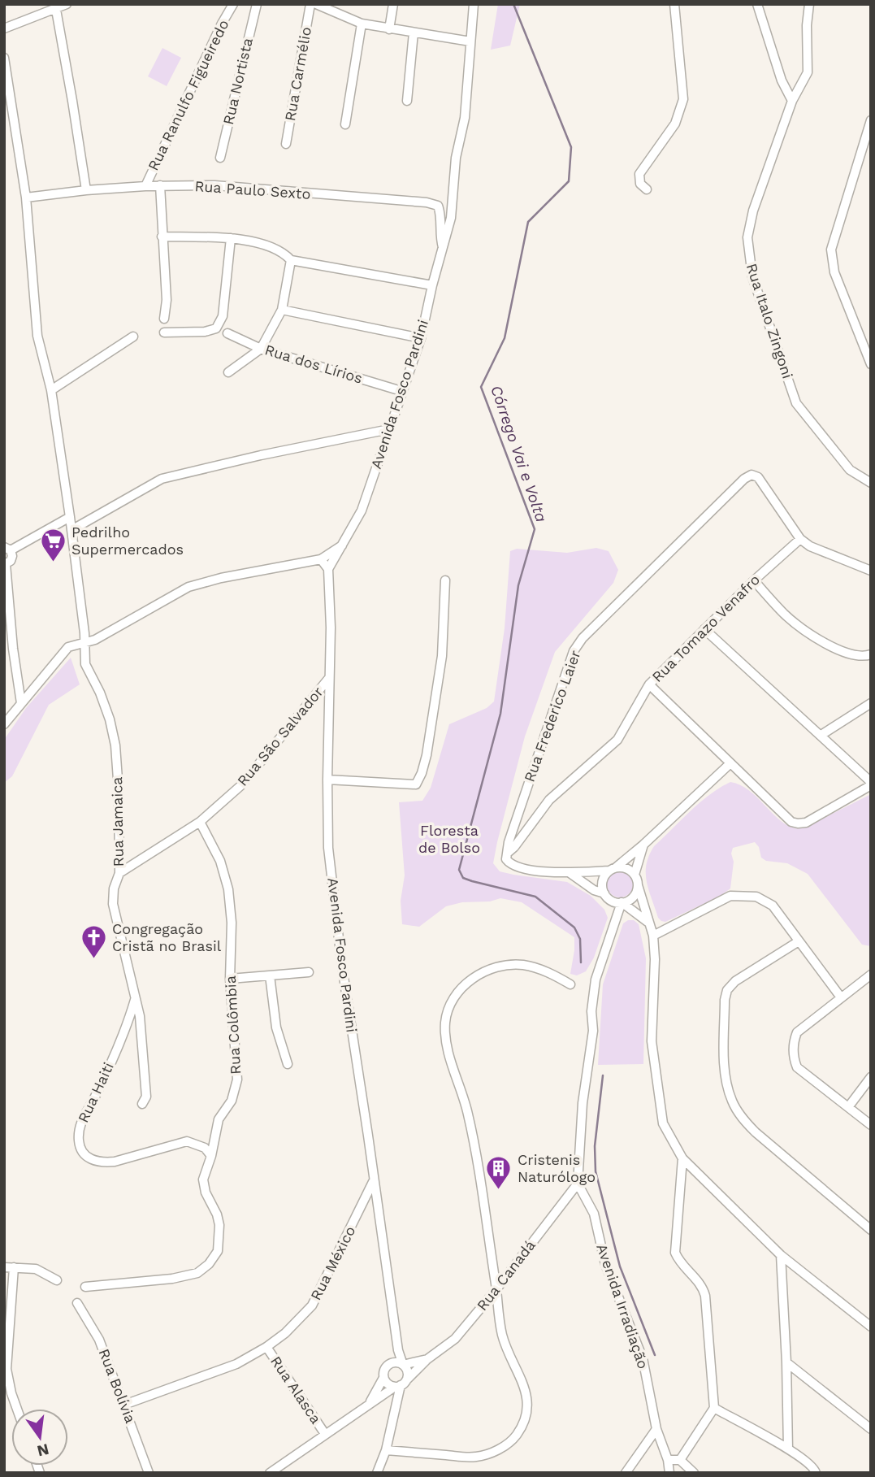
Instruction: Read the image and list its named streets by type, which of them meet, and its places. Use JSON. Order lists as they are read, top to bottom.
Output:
{
  "streets": {
    "street": [
      "Rua Carmélio",
      "Rua Nortista",
      "Rua Ranulfo Figueiredo",
      "Rua Paulo Sexto",
      "Rua Italo Zingoni",
      "Rua dos Lírios",
      "Avenida Fosco Pardini",
      "Rua Tomazo Venafro",
      "Rua Frederico Laier",
      "Rua São Salvador",
      "Rua Jamaica",
      "Rua Colômbia",
      "Rua Haiti",
      "Rua México",
      "Rua Canadá",
      "Avenida Irradiação",
      "Rua Bolívia",
      "Rua Alasca"
    ]
  },
  "crossings": [
    ["Rua Ranulfo Figueiredo", "Rua Paulo Sexto"],
    ["Rua Paulo Sexto", "Avenida Fosco Pardini"],
    ["Rua Paulo Sexto", "Rua Jamaica"],
    ["Rua dos Lírios", "Avenida Fosco Pardini"],
    ["Avenida Fosco Pardini", "Rua São Salvador"],
    ["Avenida Fosco Pardini", "Rua México"],
    ["Rua Tomazo Venafro", "Rua Frederico Laier"],
    ["Rua São Salvador", "Rua Jamaica"],
    ["Rua São Salvador", "Rua Colômbia"],
    ["Rua Jamaica", "Rua Haiti"],
    ["Rua Colômbia", "Rua Haiti"],
    ["Rua México", "Rua Bolívia"],
    ["Rua México", "Rua Alasca"],
    ["Rua Canadá", "Avenida Irradiação"]
  ],
  "water": ["Córrego Vai e Volta"],
  "parks": ["Floresta de Bolso"],
  "places": {
    "supermarket": ["Pedrilho Supermercados"],
    "church": ["Congregação Cristã no Brasil"],
    "building": ["Cristenis Naturólogo"]
  },
  "north": "bottom"
}
